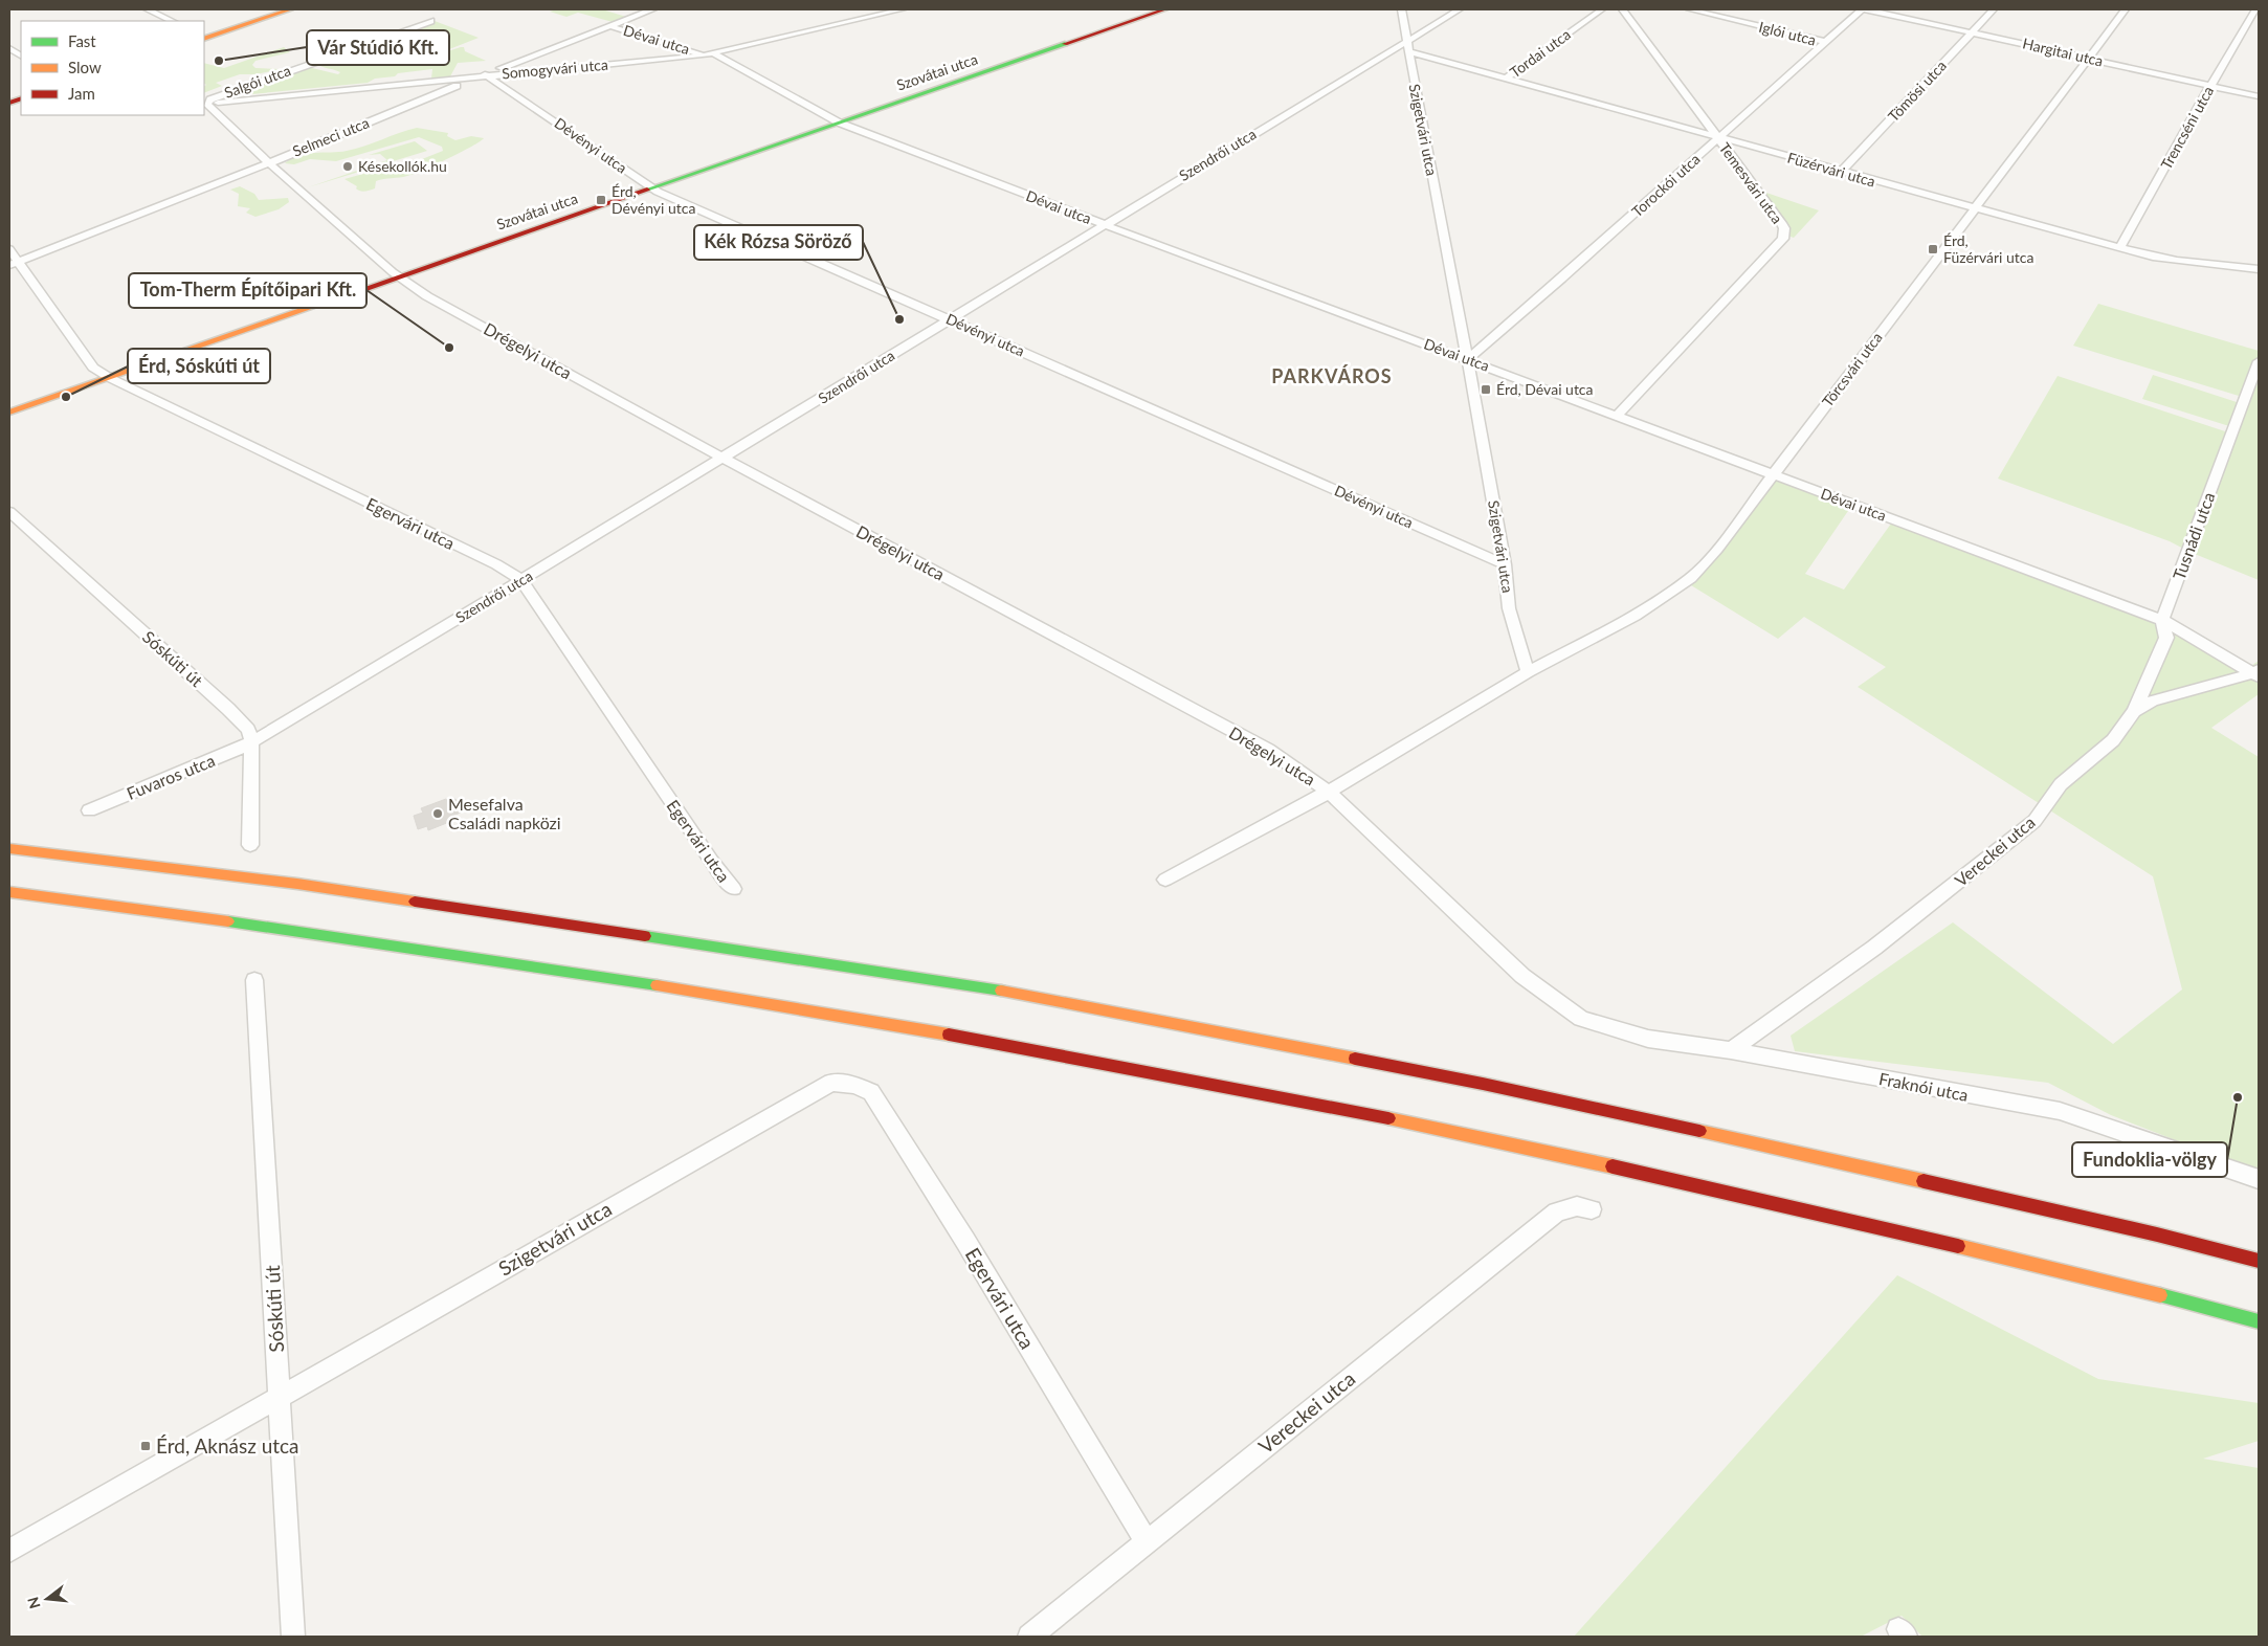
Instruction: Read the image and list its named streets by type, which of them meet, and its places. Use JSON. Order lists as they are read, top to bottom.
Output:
{
  "streets": {
    "main road": ["Szovátai utca"],
    "street": [
      "Iglói utca",
      "Dévai utca",
      "Hargitai utca",
      "Tordai utca",
      "Somogyvári utca",
      "Salgói utca",
      "Tömösi utca",
      "Trencséni utca",
      "Szigetvári utca",
      "Selmeci utca",
      "Dévényi utca",
      "Szendrői utca",
      "Füzérvári utca",
      "Temesvári utca",
      "Torockói utca",
      "Drégelyi utca",
      "Törcsvári utca",
      "Egervári utca",
      "Tusnádi utca",
      "Sóskúti út",
      "Fuvaros utca",
      "Vereckei utca",
      "Fraknói utca"
    ]
  },
  "crossings": [
    ["Iglói utca", "Torockói utca"],
    ["Dévai utca", "Somogyvári utca"],
    ["Dévai utca", "Szovátai utca"],
    ["Dévai utca", "Szigetvári utca"],
    ["Dévai utca", "Selmeci utca"],
    ["Dévai utca", "Szendrői utca"],
    ["Dévai utca", "Temesvári utca"],
    ["Dévai utca", "Torockói utca"],
    ["Dévai utca", "Törcsvári utca"],
    ["Dévai utca", "Tusnádi utca"],
    ["Dévai utca", "Vereckei utca"],
    ["Hargitai utca", "Tömösi utca"],
    ["Hargitai utca", "Trencséni utca"],
    ["Hargitai utca", "Törcsvári utca"],
    ["Tordai utca", "Füzérvári utca"],
    ["Somogyvári utca", "Salgói utca"],
    ["Somogyvári utca", "Selmeci utca"],
    ["Somogyvári utca", "Dévényi utca"],
    ["Somogyvári utca", "Drégelyi utca"],
    ["Szovátai utca", "Dévényi utca"],
    ["Szovátai utca", "Drégelyi utca"],
    ["Szovátai utca", "Egervári utca"],
    ["Salgói utca", "Drégelyi utca"],
    ["Tömösi utca", "Füzérvári utca"],
    ["Trencséni utca", "Füzérvári utca"],
    ["Szigetvári utca", "Dévényi utca"],
    ["Szigetvári utca", "Szendrői utca"],
    ["Szigetvári utca", "Füzérvári utca"],
    ["Szigetvári utca", "Torockói utca"],
    ["Szigetvári utca", "Törcsvári utca"],
    ["Szigetvári utca", "Egervári utca"],
    ["Szigetvári utca", "Sóskúti út"],
    ["Selmeci utca", "Dévényi utca"],
    ["Selmeci utca", "Drégelyi utca"],
    ["Selmeci utca", "Egervári utca"],
    ["Dévényi utca", "Szendrői utca"],
    ["Szendrői utca", "Füzérvári utca"],
    ["Szendrői utca", "Drégelyi utca"],
    ["Szendrői utca", "Egervári utca"],
    ["Szendrői utca", "Sóskúti út"],
    ["Szendrői utca", "Fuvaros utca"],
    ["Füzérvári utca", "Temesvári utca"],
    ["Füzérvári utca", "Torockói utca"],
    ["Füzérvári utca", "Törcsvári utca"],
    ["Temesvári utca", "Torockói utca"],
    ["Drégelyi utca", "Fraknói utca"],
    ["Egervári utca", "Vereckei utca"],
    ["Tusnádi utca", "Vereckei utca"],
    ["Sóskúti út", "Fuvaros utca"],
    ["Vereckei utca", "Fraknói utca"]
  ],
  "districts": ["PARKVÁROS"],
  "places": {
    "other": [
      "Vár Stúdió Kft.",
      "Késekollók.hu",
      "Kék Rózsa Söröző",
      "Tom-Therm Építőipari Kft.",
      "Érd, Sóskúti út",
      "Mesefalva Családi napközi",
      "Fundoklia-völgy"
    ],
    "transit": [
      "Érd, Dévényi utca",
      "Érd, Füzérvári utca",
      "Érd, Dévai utca",
      "Érd, Aknász utca"
    ]
  },
  "legend": ["Fast", "Slow", "Jam"],
  "north": "left"
}
